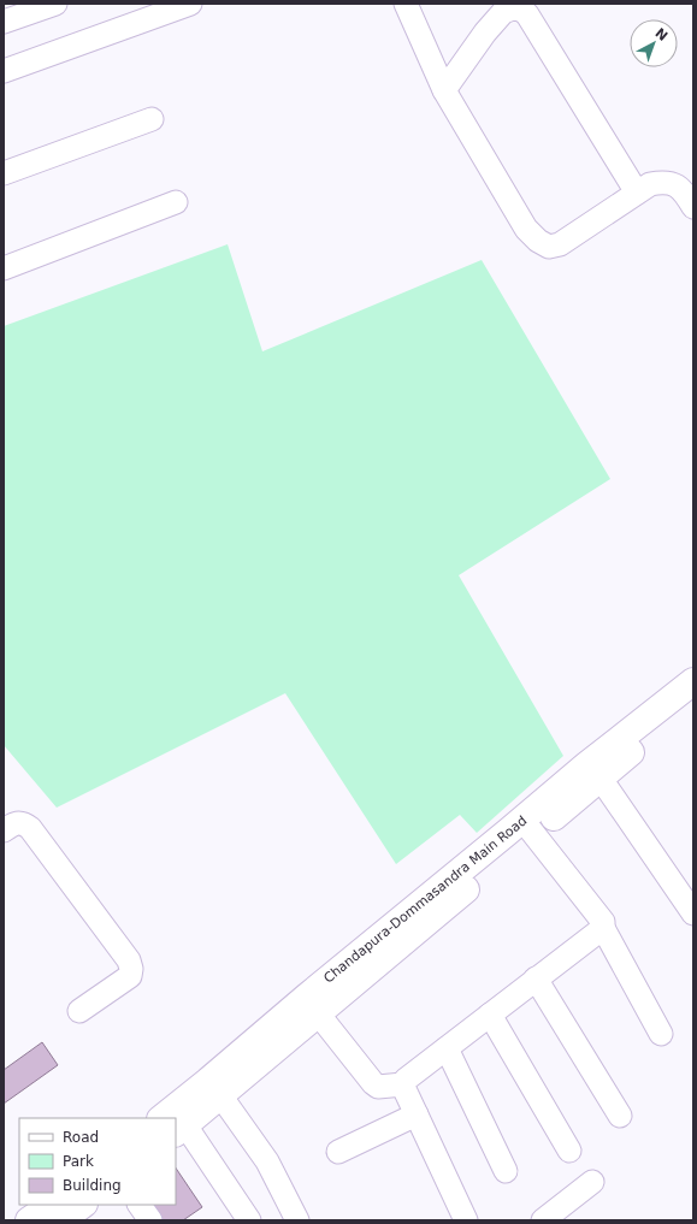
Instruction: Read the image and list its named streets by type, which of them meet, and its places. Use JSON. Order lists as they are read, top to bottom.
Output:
{
  "streets": {
    "main road": ["Chandapura-Dommasandra Main Road"]
  },
  "legend": ["Road", "Park", "Building"],
  "north": "top right"
}
